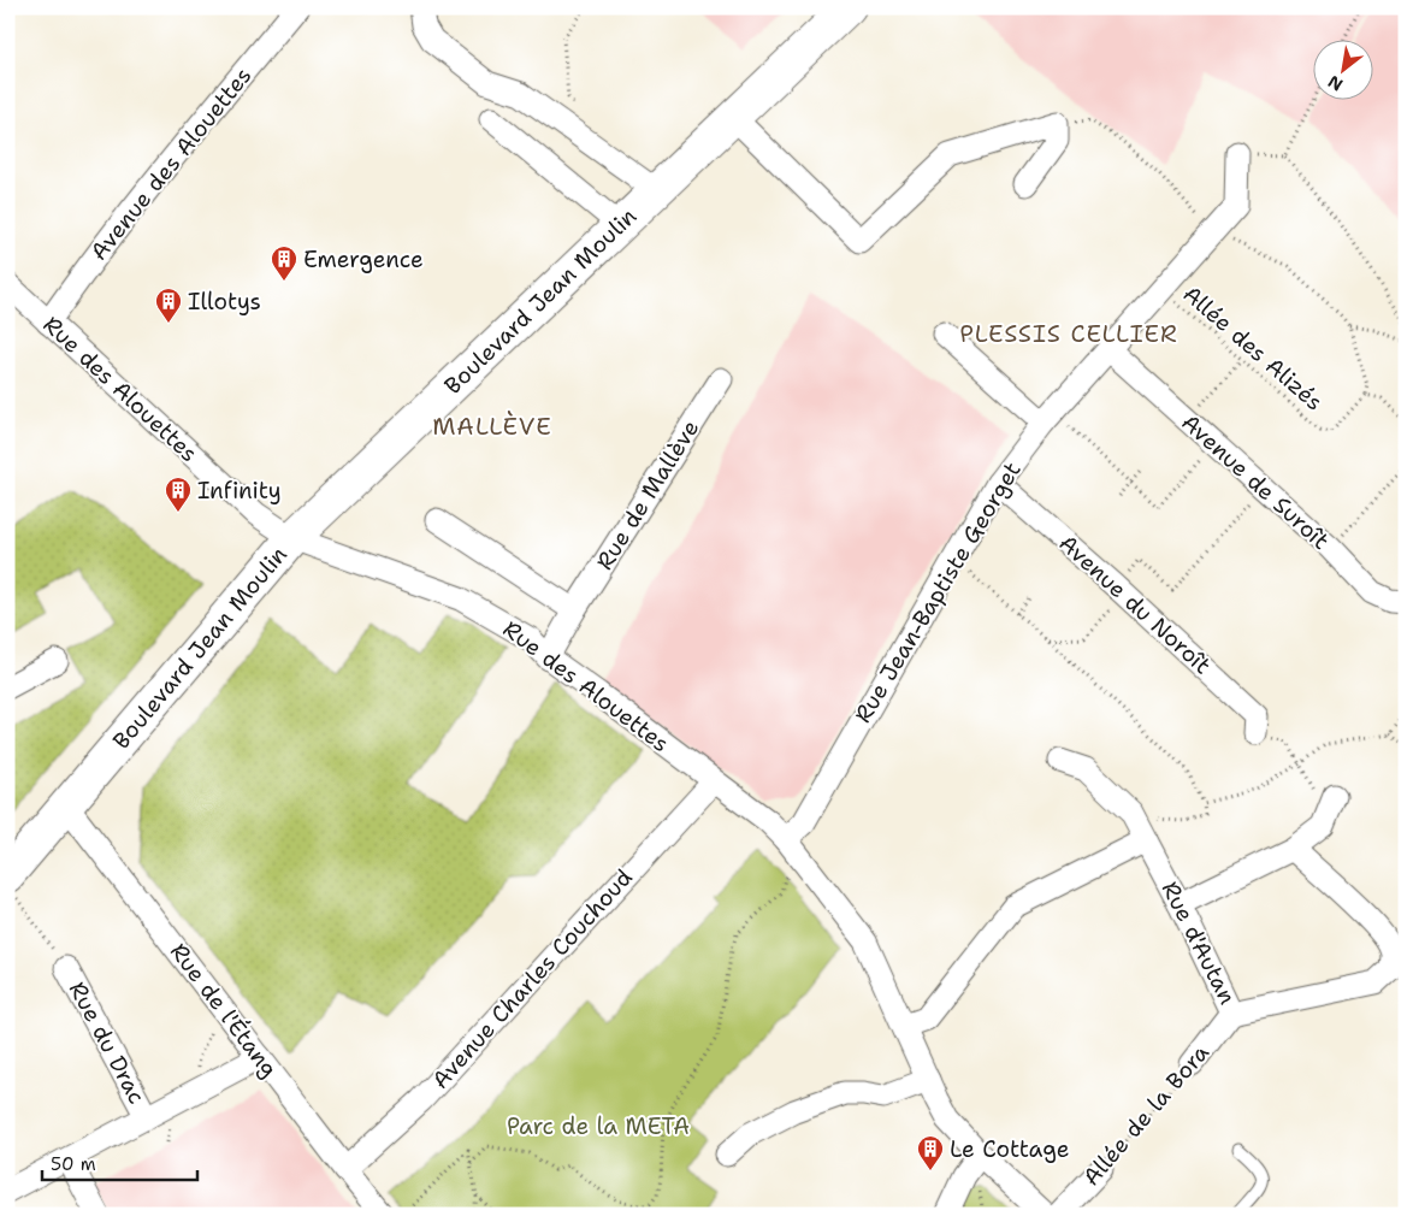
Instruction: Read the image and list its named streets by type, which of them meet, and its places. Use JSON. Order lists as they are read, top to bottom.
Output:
{
  "streets": {
    "main road": ["Boulevard Jean Moulin"],
    "street": [
      "Avenue des Alouettes",
      "Rue des Alouettes",
      "Avenue de Suroît",
      "Rue de Mallève",
      "Rue Jean-Baptiste Georget",
      "Avenue du Noroît",
      "Rue d'Autan",
      "Avenue Charles Couchoud",
      "Rue de l'Étang",
      "Rue du Drac",
      "Allée de la Bora"
    ],
    "path": ["Allée des Alizés"]
  },
  "crossings": [
    ["Avenue des Alouettes", "Rue des Alouettes"],
    ["Boulevard Jean Moulin", "Rue des Alouettes"],
    ["Boulevard Jean Moulin", "Rue de l'Étang"],
    ["Allée des Alizés", "Rue Jean-Baptiste Georget"],
    ["Rue des Alouettes", "Rue de Mallève"],
    ["Rue des Alouettes", "Rue Jean-Baptiste Georget"],
    ["Rue des Alouettes", "Avenue Charles Couchoud"],
    ["Avenue de Suroît", "Rue Jean-Baptiste Georget"],
    ["Rue Jean-Baptiste Georget", "Avenue du Noroît"],
    ["Rue d'Autan", "Allée de la Bora"],
    ["Avenue Charles Couchoud", "Rue de l'Étang"],
    ["Rue de l'Étang", "Rue du Drac"]
  ],
  "districts": ["PLESSIS CELLIER", "MALLÈVE"],
  "parks": ["Parc de la META"],
  "places": {
    "building": [
      "Emergence",
      "Illotys",
      "Infinity",
      "Le Cottage"
    ]
  },
  "scale_bar": "50 m",
  "north": "bottom left"
}
